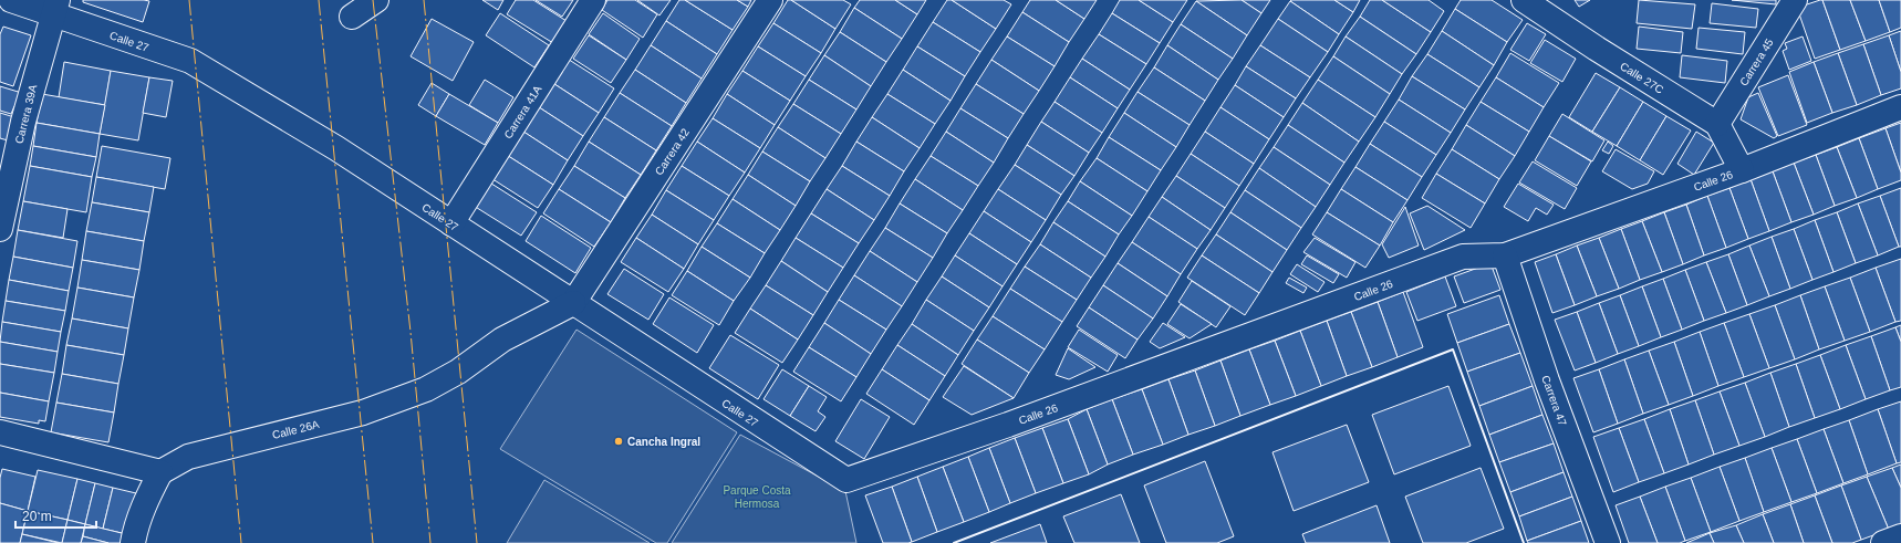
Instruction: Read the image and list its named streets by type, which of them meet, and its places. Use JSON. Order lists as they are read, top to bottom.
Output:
{
  "streets": {
    "street": [
      "Calle 27",
      "Carrera 45",
      "Calle 27C",
      "Carrera 41A",
      "Carrera 39A",
      "Carrera 42",
      "Calle 26",
      "Carrera 47",
      "Calle 26A"
    ]
  },
  "crossings": [
    ["Calle 27", "Carrera 41A"],
    ["Calle 27", "Carrera 39A"],
    ["Calle 27", "Carrera 42"],
    ["Calle 27", "Calle 26"],
    ["Calle 27", "Calle 26A"],
    ["Carrera 45", "Calle 27C"],
    ["Carrera 42", "Calle 26A"],
    ["Calle 26", "Carrera 47"]
  ],
  "parks": ["Parque Costa Hermosa"],
  "places": ["Cancha Ingral"],
  "scale_bar": "20 m"
}
